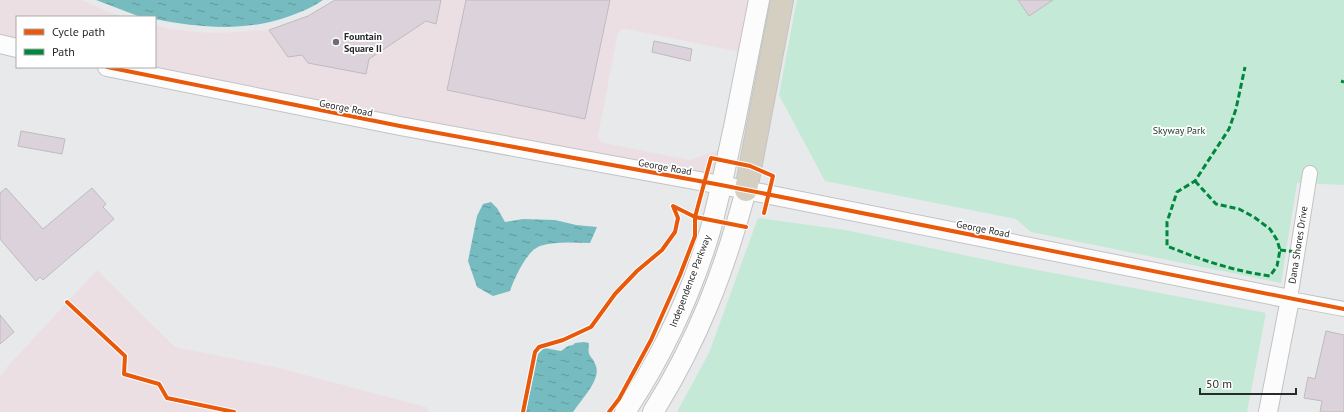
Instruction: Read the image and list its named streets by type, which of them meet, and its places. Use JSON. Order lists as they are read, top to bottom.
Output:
{
  "streets": {
    "main road": ["Independence Parkway"],
    "street": ["George Road", "Dana Shores Drive"]
  },
  "crossings": [
    ["George Road", "Dana Shores Drive"],
    ["George Road", "Independence Parkway"]
  ],
  "parks": ["Skyway Park"],
  "places": ["Fountain Square II"],
  "legend": ["Cycle path", "Path"],
  "scale_bar": "50 m"
}
